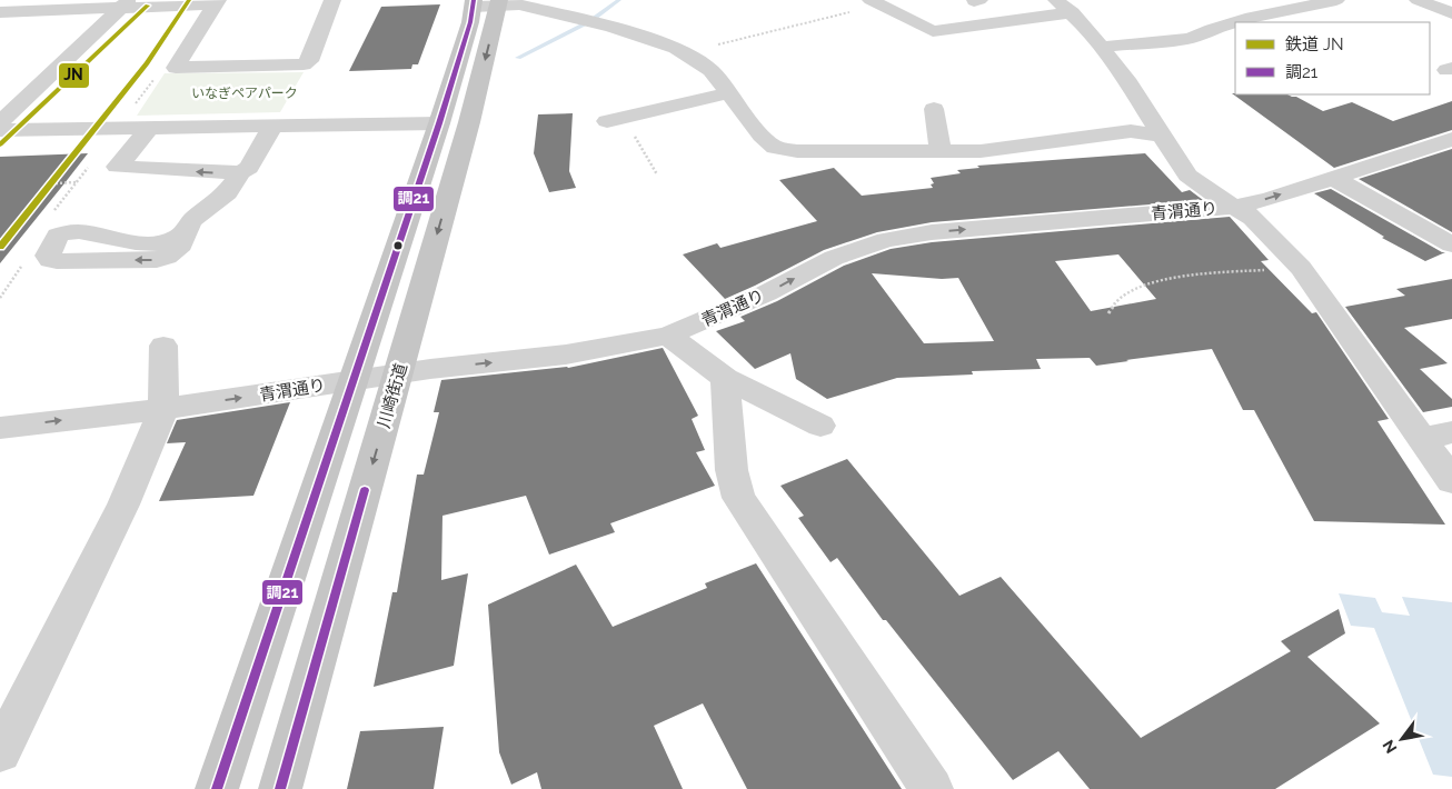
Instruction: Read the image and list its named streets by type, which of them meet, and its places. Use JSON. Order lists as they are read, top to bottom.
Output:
{
  "streets": {
    "main road": ["川崎街道"],
    "street": ["青渭通り"]
  },
  "crossings": [
    ["青渭通り", "川崎街道"]
  ],
  "parks": ["いなぎペアパーク"],
  "lines": ["rail line JN", "transit line 調21"],
  "legend": ["鉄道 JN", "調21"],
  "north": "bottom left"
}
